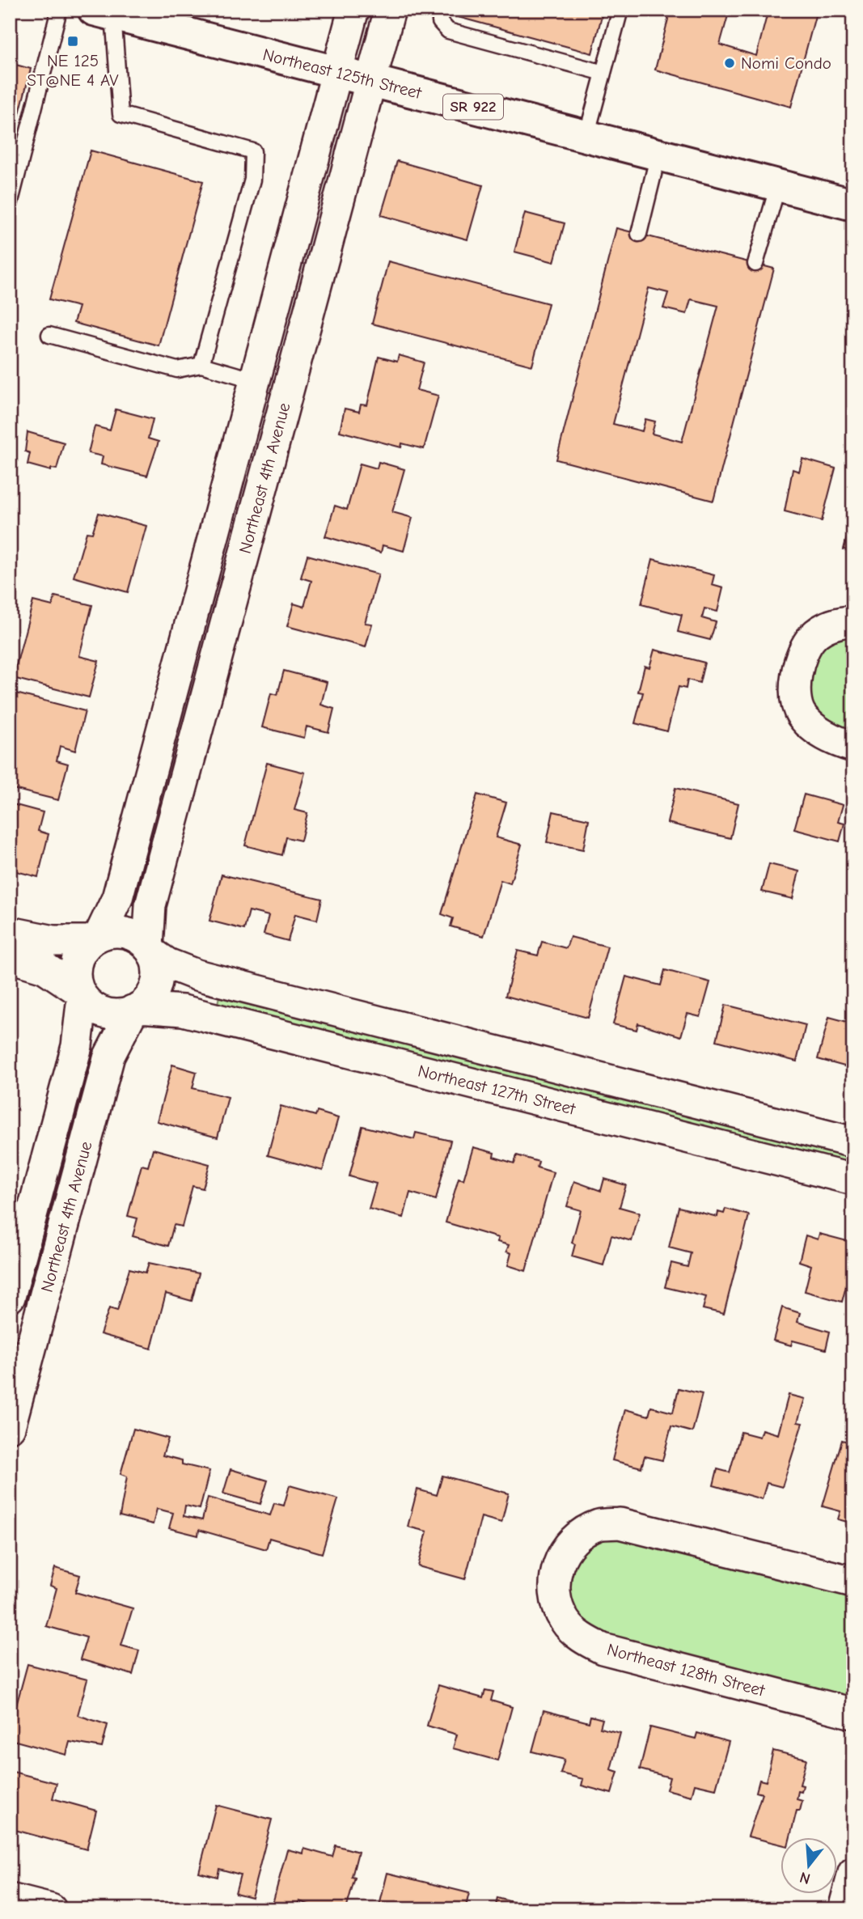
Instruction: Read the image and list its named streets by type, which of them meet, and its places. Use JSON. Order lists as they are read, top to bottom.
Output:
{
  "streets": {
    "main road": ["Northeast 125th Street", "SR 922"],
    "street": ["Northeast 4th Avenue", "Northeast 127th Street", "Northeast 128th Street"]
  },
  "crossings": [
    ["Northeast 125th Street", "Northeast 4th Avenue"],
    ["Northeast 4th Avenue", "Northeast 127th Street"]
  ],
  "places": {
    "transit": ["NE 125 ST@NE 4 AV"],
    "other": ["Nomi Condo"]
  },
  "north": "bottom"
}
